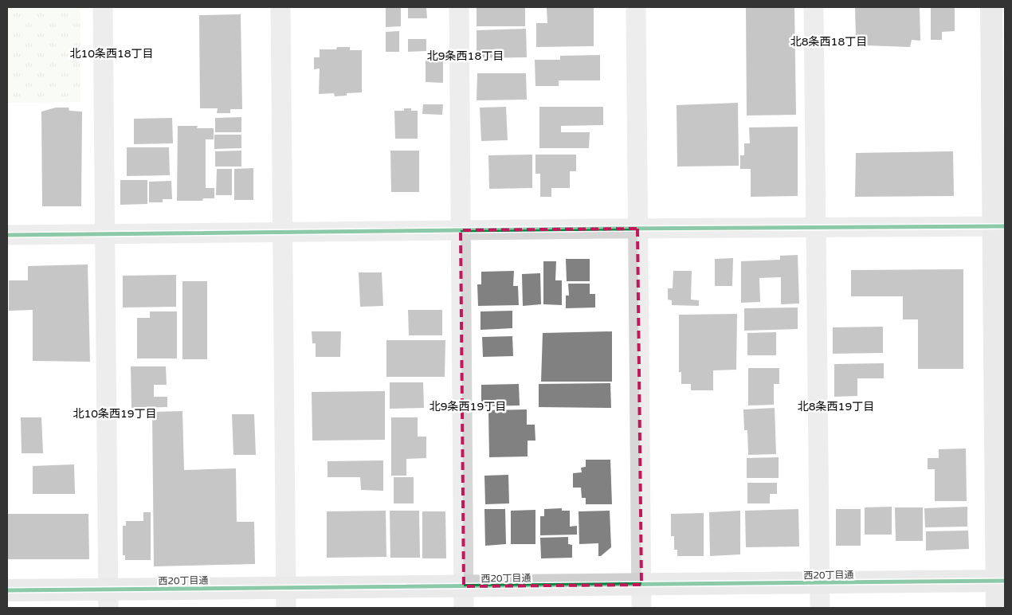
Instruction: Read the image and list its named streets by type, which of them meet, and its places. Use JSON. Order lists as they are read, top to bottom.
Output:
{
  "streets": {
    "street": ["西20丁目通"]
  },
  "districts": [
    "北8条西18丁目",
    "北10条西18丁目",
    "北9条西18丁目",
    "北9条西19丁目",
    "北8条西19丁目",
    "北10条西19丁目"
  ]
}
